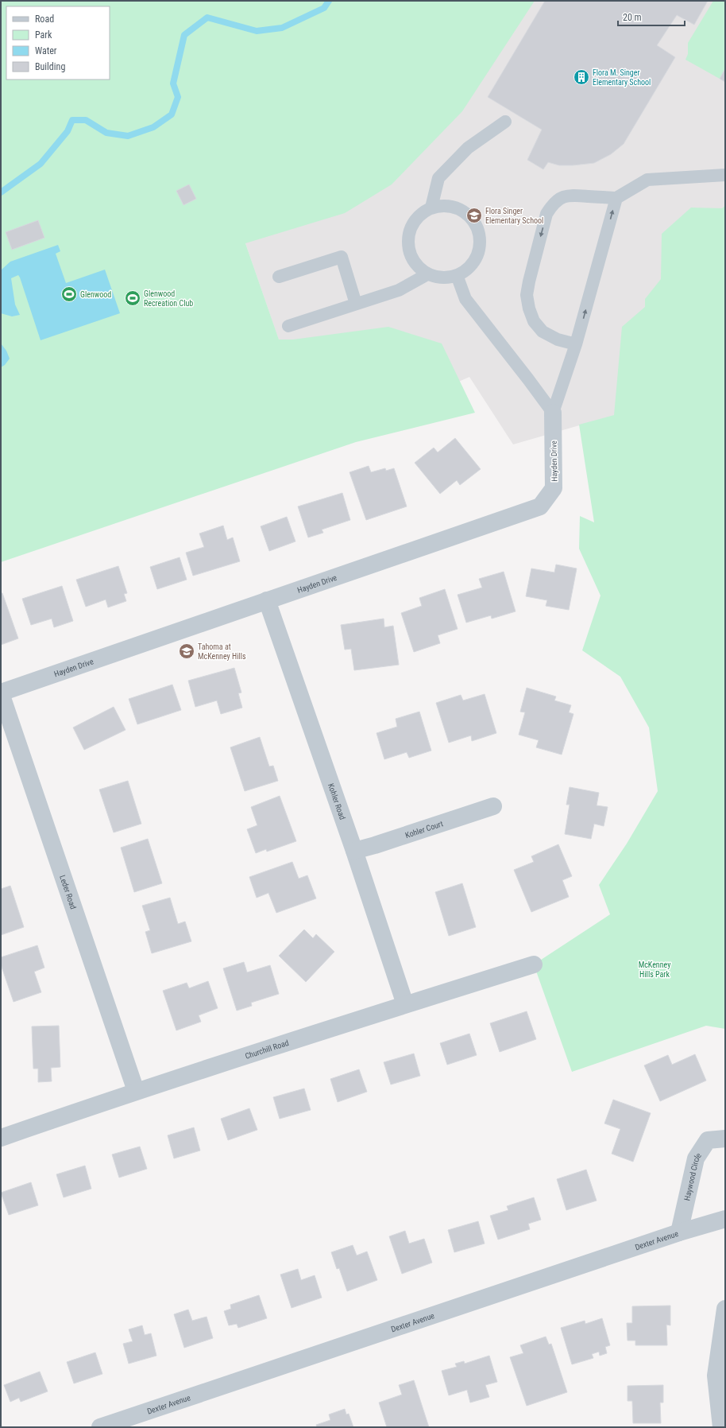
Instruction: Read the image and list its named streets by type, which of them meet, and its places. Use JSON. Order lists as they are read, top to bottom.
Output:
{
  "streets": {
    "street": [
      "Hayden Drive",
      "Kohler Road",
      "Kohler Court",
      "Leder Road",
      "Churchill Road",
      "Haywood Circle",
      "Dexter Avenue"
    ]
  },
  "crossings": [
    ["Hayden Drive", "Kohler Road"],
    ["Hayden Drive", "Leder Road"],
    ["Kohler Road", "Kohler Court"],
    ["Kohler Road", "Churchill Road"],
    ["Leder Road", "Churchill Road"],
    ["Haywood Circle", "Dexter Avenue"]
  ],
  "parks": ["McKenney Hills Park"],
  "places": {
    "building": ["Flora M. Singer Elementary School"],
    "school or university": ["Flora Singer Elementary School", "Tahoma at McKenney Hills"],
    "sports": ["Glenwood", "Glenwood Recreation Club"]
  },
  "legend": [
    "Road",
    "Park",
    "Water",
    "Building"
  ],
  "scale_bar": "20 m"
}
